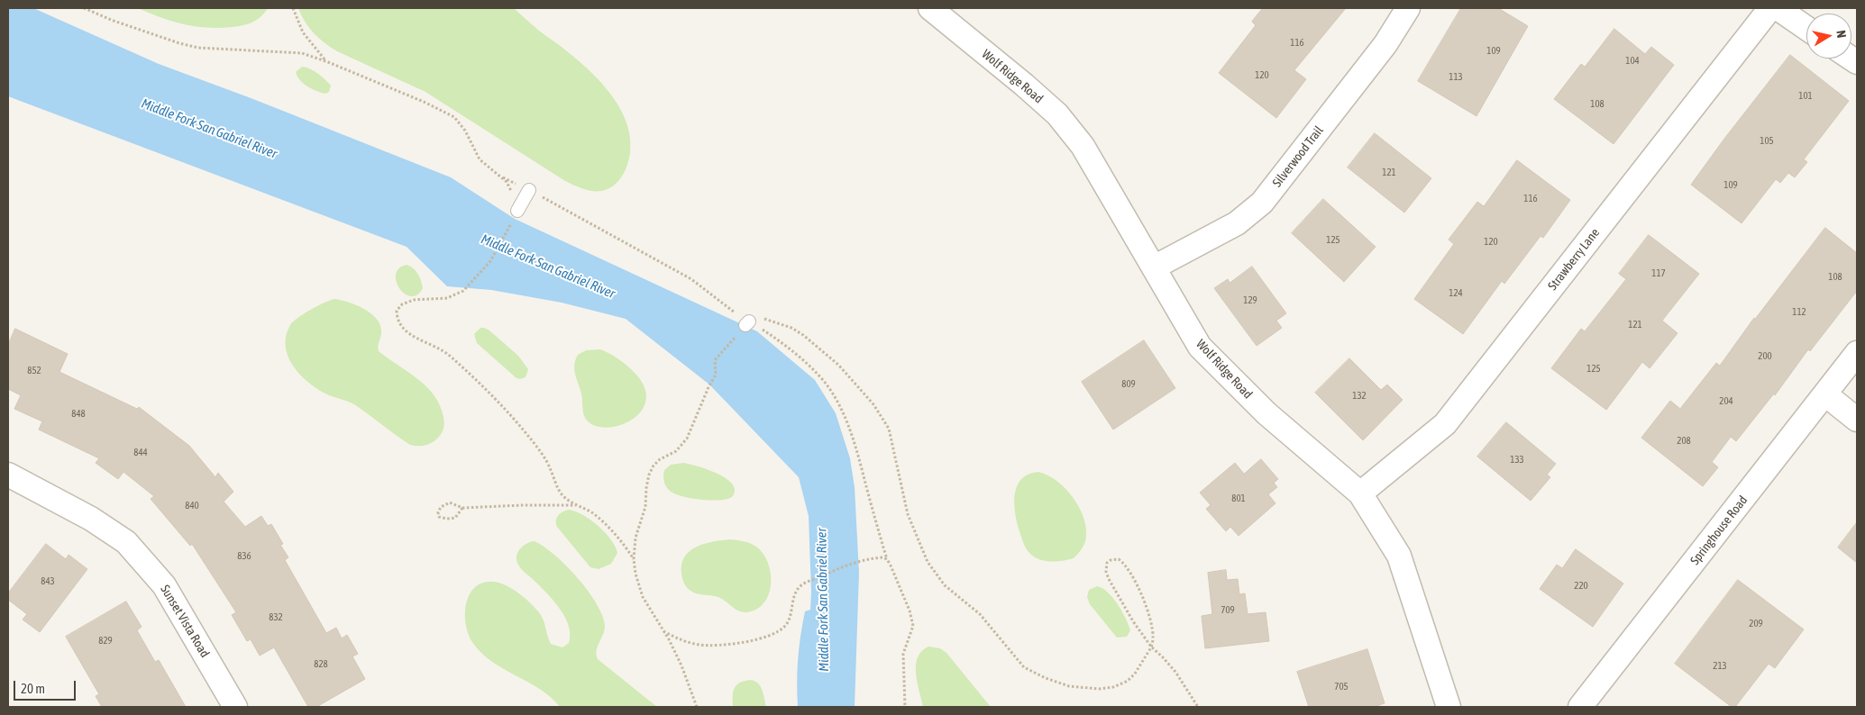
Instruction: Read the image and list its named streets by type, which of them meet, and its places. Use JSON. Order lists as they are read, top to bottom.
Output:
{
  "streets": {
    "street": [
      "Wolf Ridge Road",
      "Silverwood Trail",
      "Strawberry Lane",
      "Springhouse Road",
      "Sunset Vista Road"
    ]
  },
  "crossings": [
    ["Wolf Ridge Road", "Silverwood Trail"],
    ["Wolf Ridge Road", "Strawberry Lane"]
  ],
  "water": ["Middle Fork San Gabriel River"],
  "house_numbers": [
    "116",
    "109",
    "104",
    "120",
    "113",
    "101",
    "108",
    "105",
    "121",
    "109",
    "116",
    "125",
    "120",
    "117",
    "108",
    "124",
    "129",
    "112",
    "121",
    "200",
    "125",
    "852",
    "809",
    "132",
    "204",
    "848",
    "208",
    "844",
    "133",
    "801",
    "840",
    "836",
    "843",
    "220",
    "709",
    "832",
    "209",
    "829",
    "828",
    "213",
    "705"
  ],
  "scale_bar": "20 m",
  "north": "right"
}
